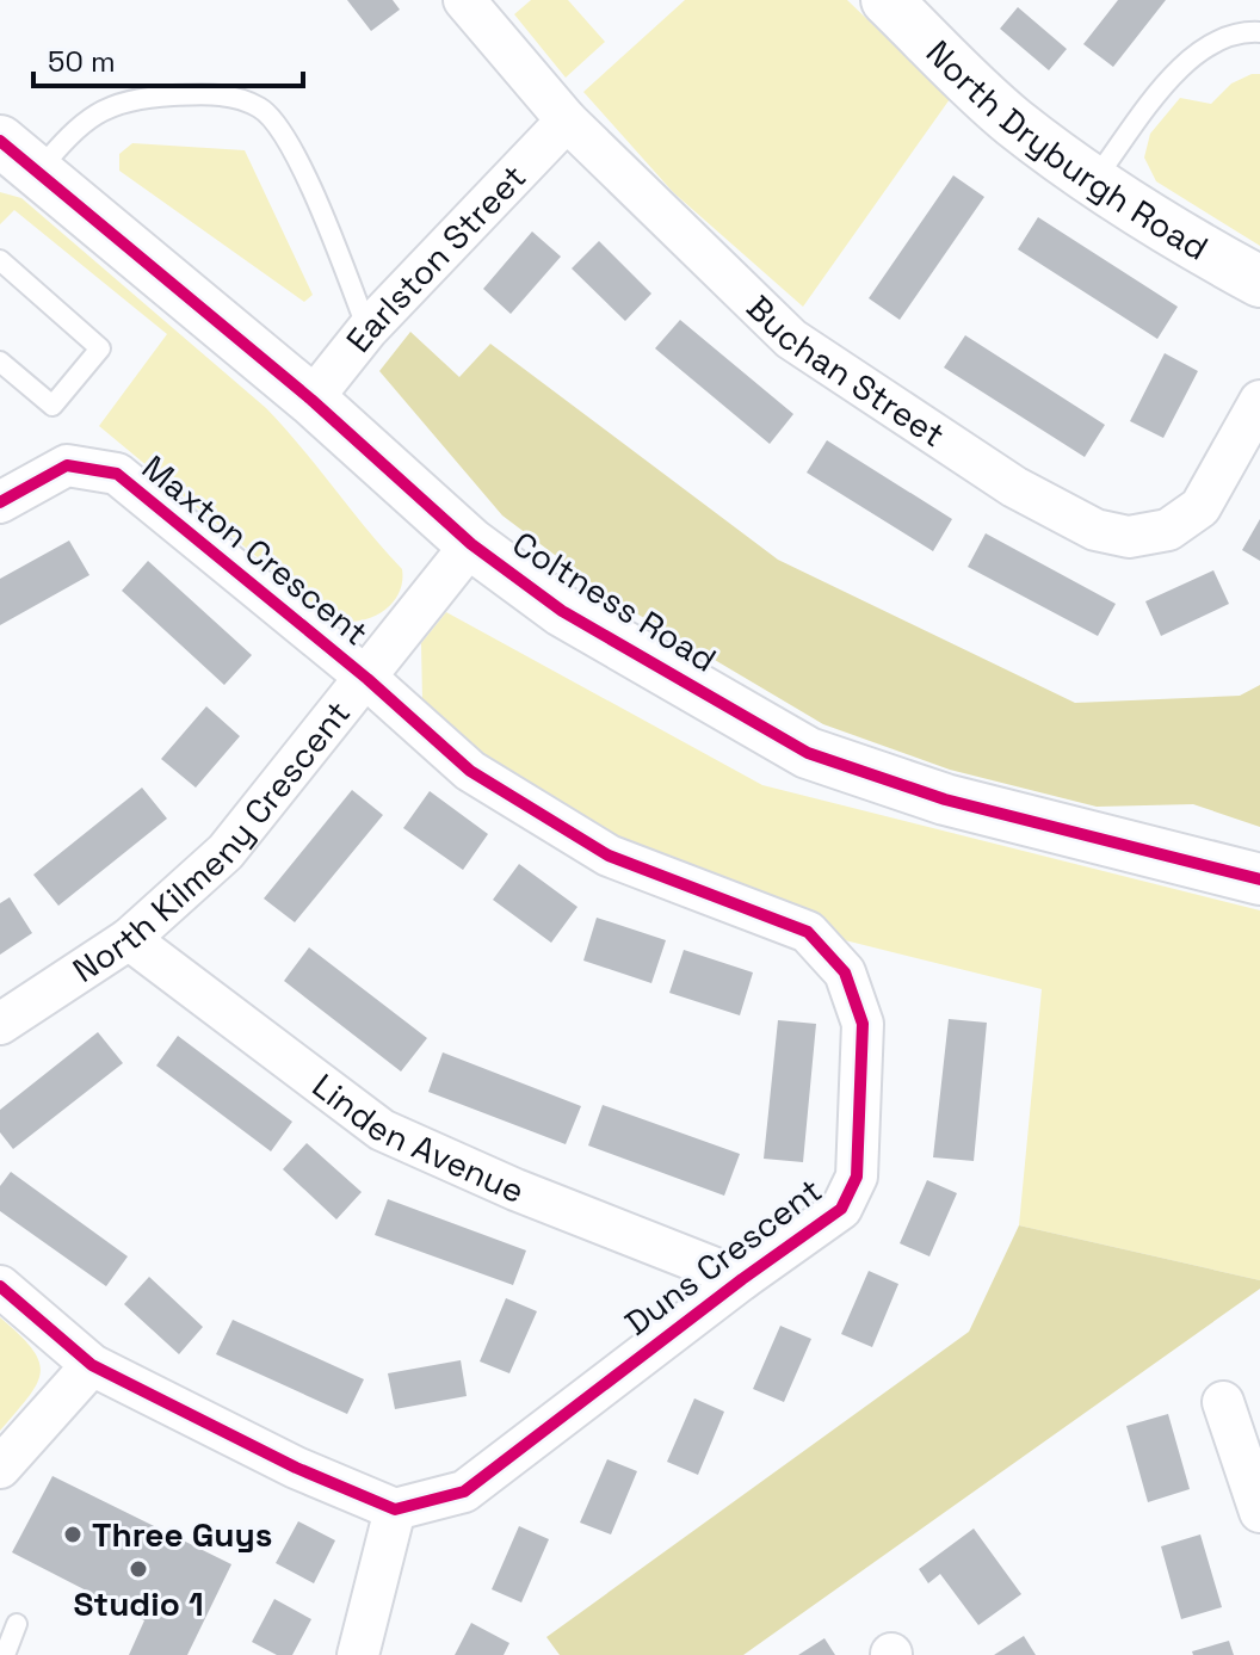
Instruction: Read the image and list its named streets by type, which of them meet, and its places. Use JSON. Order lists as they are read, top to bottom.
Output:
{
  "streets": {
    "street": [
      "North Dryburgh Road",
      "Earlston Street",
      "Buchan Street",
      "Maxton Crescent",
      "Coltness Road",
      "North Kilmeny Crescent",
      "Linden Avenue",
      "Duns Crescent"
    ]
  },
  "crossings": [
    ["Earlston Street", "Buchan Street"],
    ["Earlston Street", "Coltness Road"],
    ["Maxton Crescent", "North Kilmeny Crescent"],
    ["Maxton Crescent", "Duns Crescent"],
    ["Coltness Road", "North Kilmeny Crescent"],
    ["North Kilmeny Crescent", "Linden Avenue"],
    ["North Kilmeny Crescent", "Duns Crescent"],
    ["Linden Avenue", "Duns Crescent"]
  ],
  "places": ["Three Guys", "Studio 1"],
  "scale_bar": "50 m"
}
